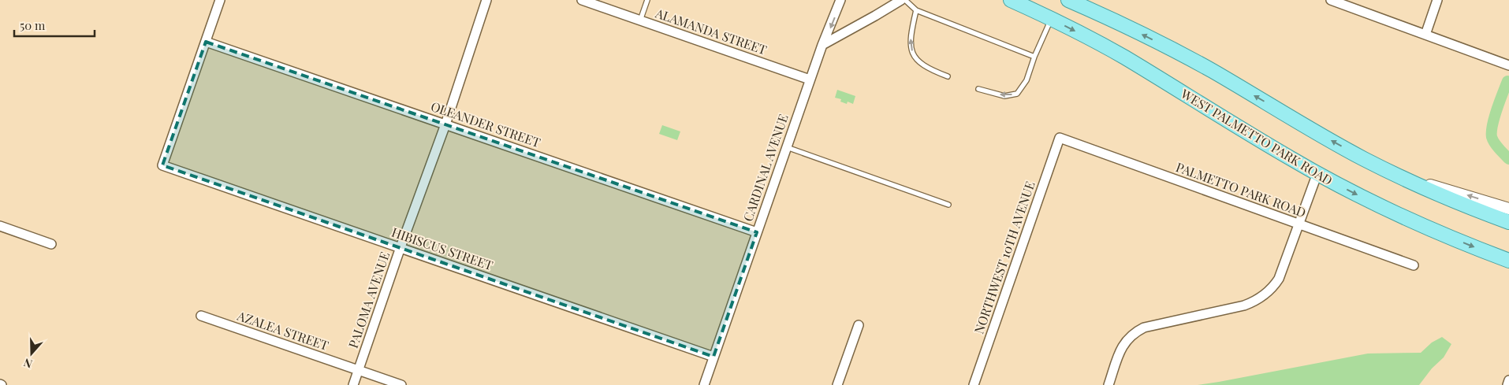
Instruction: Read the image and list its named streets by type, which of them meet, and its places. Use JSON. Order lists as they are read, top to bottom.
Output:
{
  "streets": {
    "main road": ["WEST PALMETTO PARK ROAD"],
    "street": [
      "ALAMANDA STREET",
      "OLEANDER STREET",
      "CARDINAL AVENUE",
      "PALMETTO PARK ROAD",
      "HIBISCUS STREET",
      "NORTHWEST 10TH AVENUE",
      "PALOMA AVENUE",
      "AZALEA STREET"
    ]
  },
  "crossings": [
    ["ALAMANDA STREET", "CARDINAL AVENUE"],
    ["OLEANDER STREET", "CARDINAL AVENUE"],
    ["OLEANDER STREET", "HIBISCUS STREET"],
    ["OLEANDER STREET", "PALOMA AVENUE"],
    ["CARDINAL AVENUE", "HIBISCUS STREET"],
    ["PALMETTO PARK ROAD", "NORTHWEST 10TH AVENUE"],
    ["HIBISCUS STREET", "PALOMA AVENUE"],
    ["PALOMA AVENUE", "AZALEA STREET"]
  ],
  "scale_bar": "50 m",
  "north": "bottom"
}
